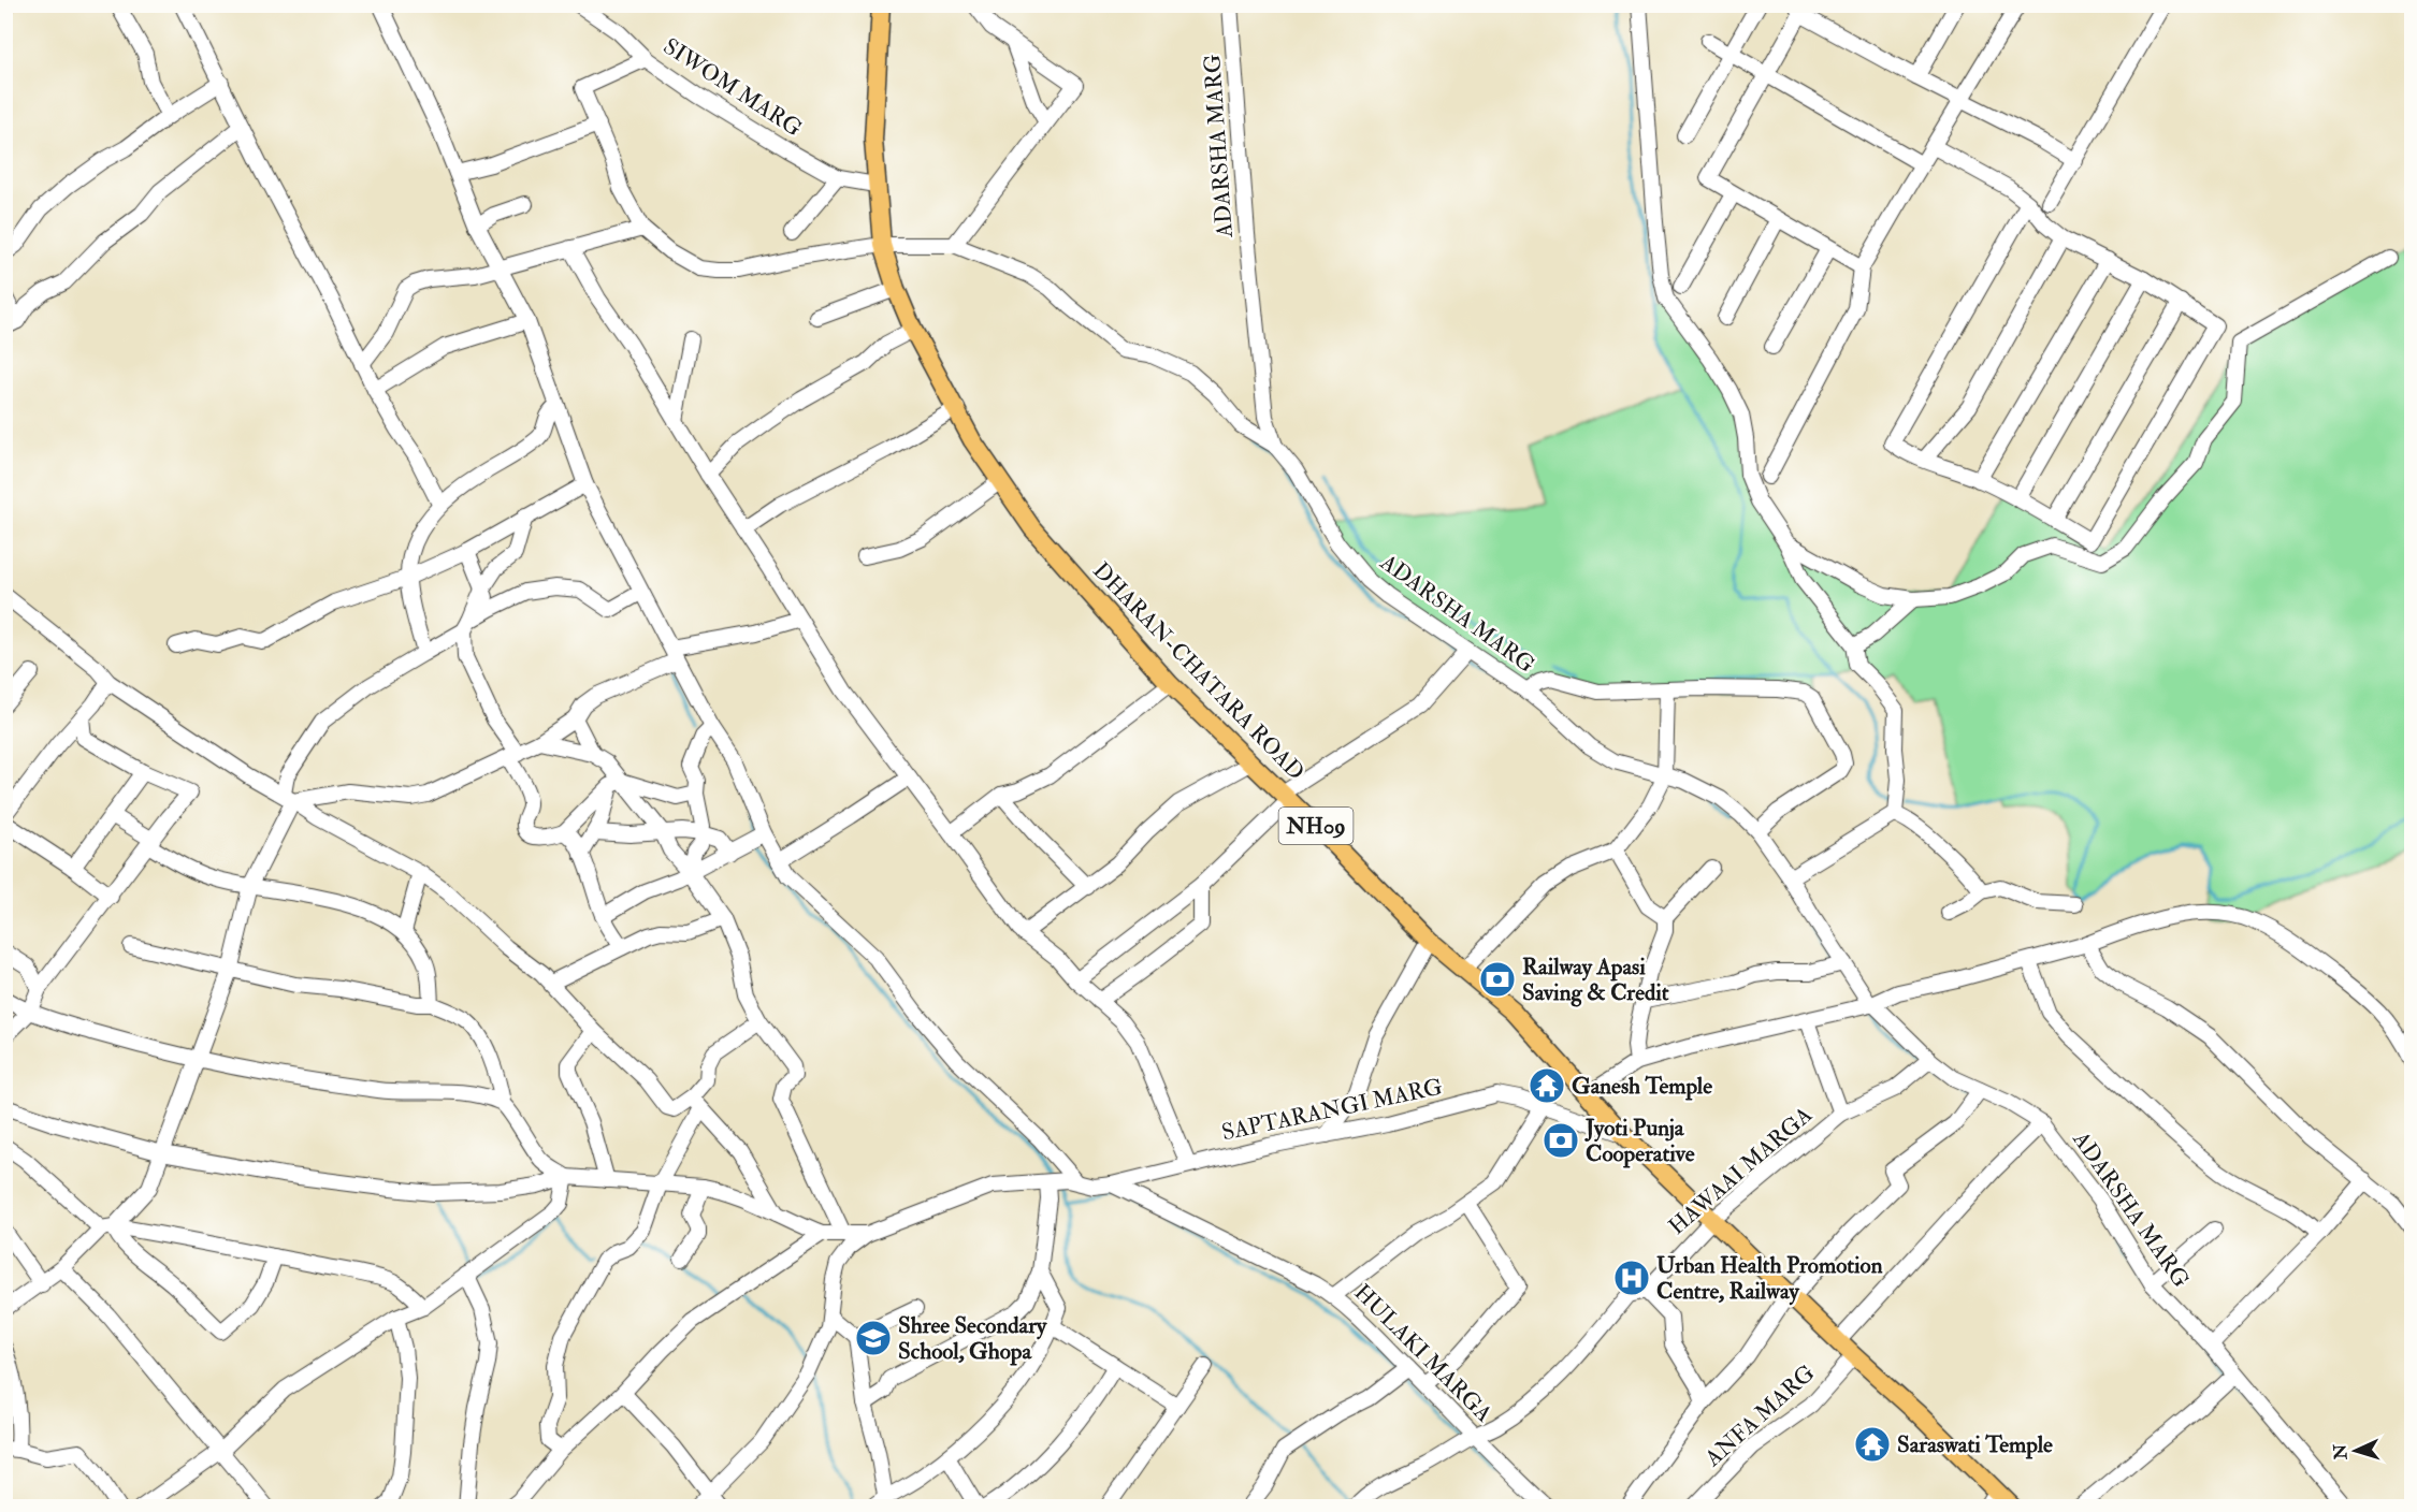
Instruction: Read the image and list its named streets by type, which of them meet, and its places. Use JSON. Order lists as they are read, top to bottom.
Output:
{
  "streets": {
    "main road": ["DHARAN-CHATARA ROAD", "NH09"],
    "street": [
      "SIWOM MARG",
      "ADARSHA MARG",
      "SAPTARANGI MARG",
      "HAWAAI MARGA",
      "HULAKI MARGA",
      "ANFA MARG"
    ]
  },
  "crossings": [
    ["SIWOM MARG", "DHARAN-CHATARA ROAD"],
    ["DHARAN-CHATARA ROAD", "SAPTARANGI MARG"],
    ["DHARAN-CHATARA ROAD", "HAWAAI MARGA"],
    ["DHARAN-CHATARA ROAD", "ANFA MARG"],
    ["SAPTARANGI MARG", "HULAKI MARGA"],
    ["HAWAAI MARGA", "HULAKI MARGA"]
  ],
  "places": {
    "bank": ["Railway Apasi Saving & Credit", "Jyoti Punja Cooperative"],
    "temple": ["Ganesh Temple", "Saraswati Temple"],
    "hospital": ["Urban Health Promotion Centre, Railway"],
    "school or university": ["Shree Secondary School, Ghopa"]
  },
  "north": "left"
}
